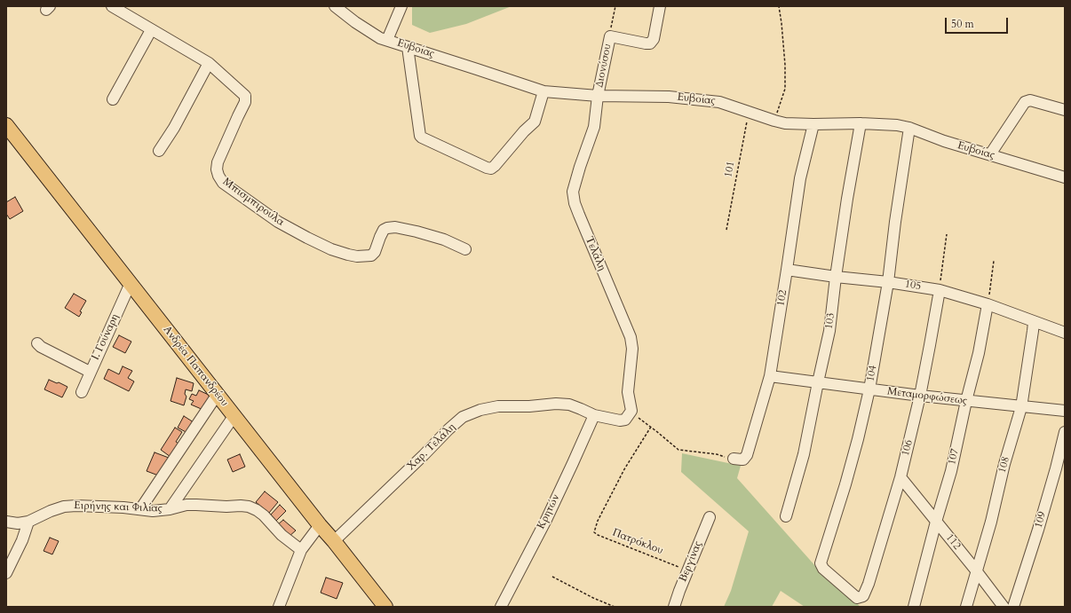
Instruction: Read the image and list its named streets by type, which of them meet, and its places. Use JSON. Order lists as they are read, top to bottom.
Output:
{
  "streets": {
    "main road": ["Ανδρέα Παπανδρέου"],
    "street": [
      "Ευβοίας",
      "Διονύσου",
      "Μπισμπιρούλα",
      "Τελάλη",
      "105",
      "102",
      "103",
      "Ι. Γούναρη",
      "104",
      "Μεταμορφώσεως",
      "Χαρ. Τελάλη",
      "106",
      "107",
      "108",
      "Ειρήνης και Φιλίας",
      "Κρητών",
      "109",
      "112",
      "Βεργίνας"
    ],
    "path": ["101", "Πατρόκλου"]
  },
  "crossings": [
    ["Ευβοίας", "Διονύσου"],
    ["Ευβοίας", "101"],
    ["Ευβοίας", "Τελάλη"],
    ["Ευβοίας", "102"],
    ["Ευβοίας", "103"],
    ["Ευβοίας", "104"],
    ["Διονύσου", "Τελάλη"],
    ["Τελάλη", "Χαρ. Τελάλη"],
    ["105", "102"],
    ["105", "103"],
    ["105", "104"],
    ["105", "106"],
    ["105", "107"],
    ["105", "108"],
    ["102", "Μεταμορφώσεως"],
    ["103", "Μεταμορφώσεως"],
    ["Ι. Γούναρη", "Ανδρέα Παπανδρέου"],
    ["Ανδρέα Παπανδρέου", "Χαρ. Τελάλη"],
    ["104", "Μεταμορφώσεως"],
    ["104", "106"],
    ["Μεταμορφώσεως", "106"],
    ["Μεταμορφώσεως", "107"],
    ["Μεταμορφώσεως", "108"],
    ["Χαρ. Τελάλη", "Κρητών"],
    ["106", "112"],
    ["107", "112"],
    ["108", "112"],
    ["Πατρόκλου", "Βεργίνας"]
  ],
  "scale_bar": "50 m"
}
